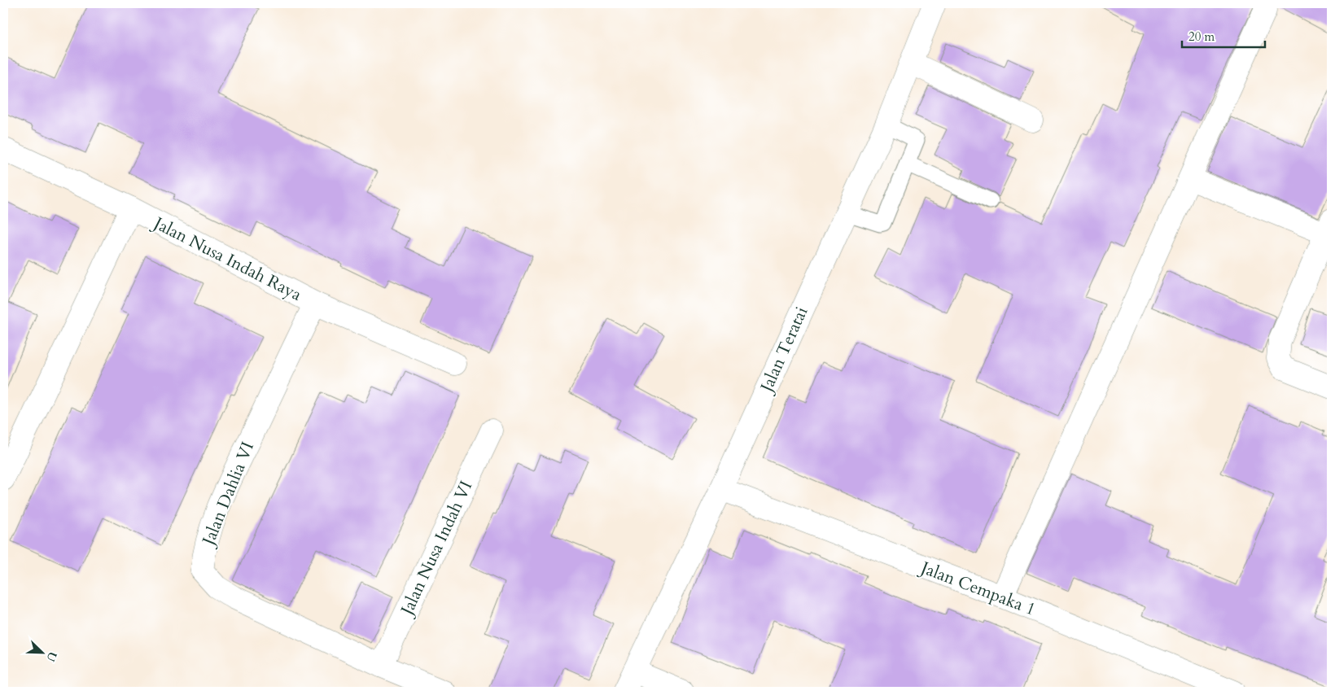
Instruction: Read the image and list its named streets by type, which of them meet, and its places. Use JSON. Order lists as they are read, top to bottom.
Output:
{
  "streets": {
    "street": [
      "Jalan Nusa Indah Raya",
      "Jalan Teratai",
      "Jalan Dahlia VI",
      "Jalan Nusa Indah VI",
      "Jalan Cempaka 1"
    ]
  },
  "crossings": [
    ["Jalan Nusa Indah Raya", "Jalan Dahlia VI"],
    ["Jalan Teratai", "Jalan Cempaka 1"],
    ["Jalan Dahlia VI", "Jalan Nusa Indah VI"]
  ],
  "scale_bar": "20 m",
  "north": "bottom right"
}
